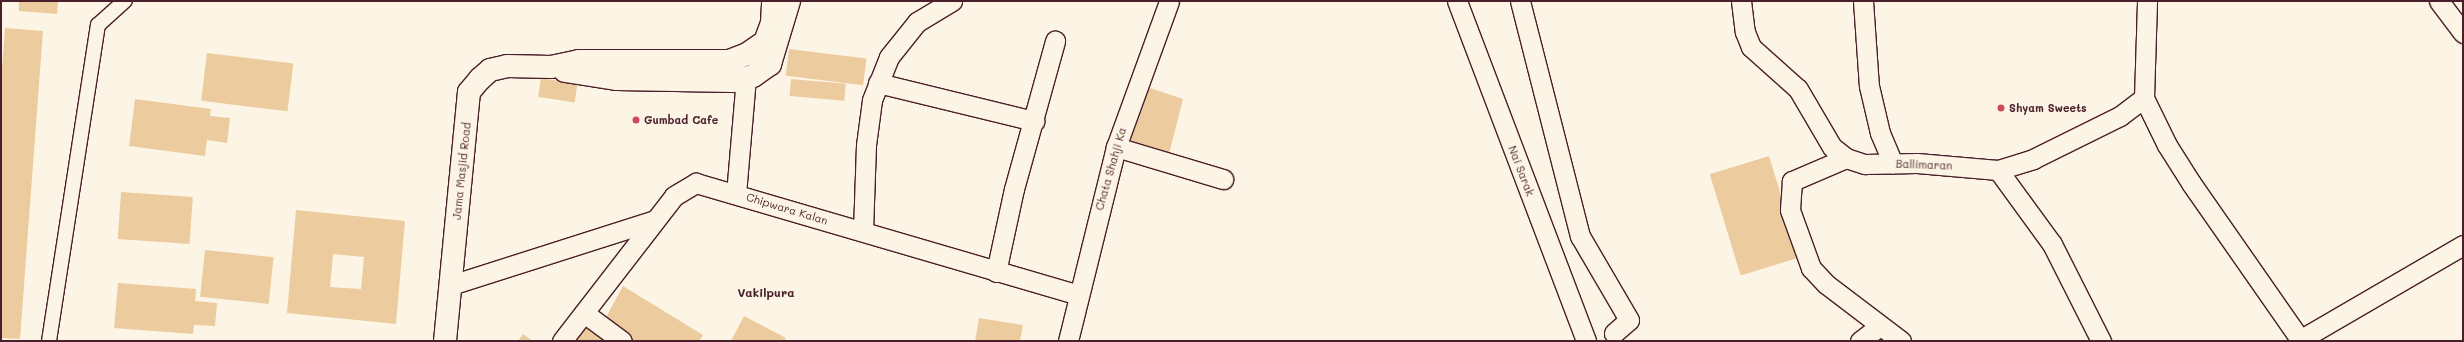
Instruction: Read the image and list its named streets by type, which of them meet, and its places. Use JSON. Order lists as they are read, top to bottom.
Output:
{
  "streets": {
    "street": [
      "Ballimaran",
      "Chata Shahji Ka",
      "Jama Masjid Road",
      "Nai Sarak",
      "Chipwara Kalan"
    ]
  },
  "crossings": [
    ["Chata Shahji Ka", "Chipwara Kalan"]
  ],
  "districts": ["Vakilpura"],
  "places": ["Shyam Sweets", "Gumbad Cafe"]
}
